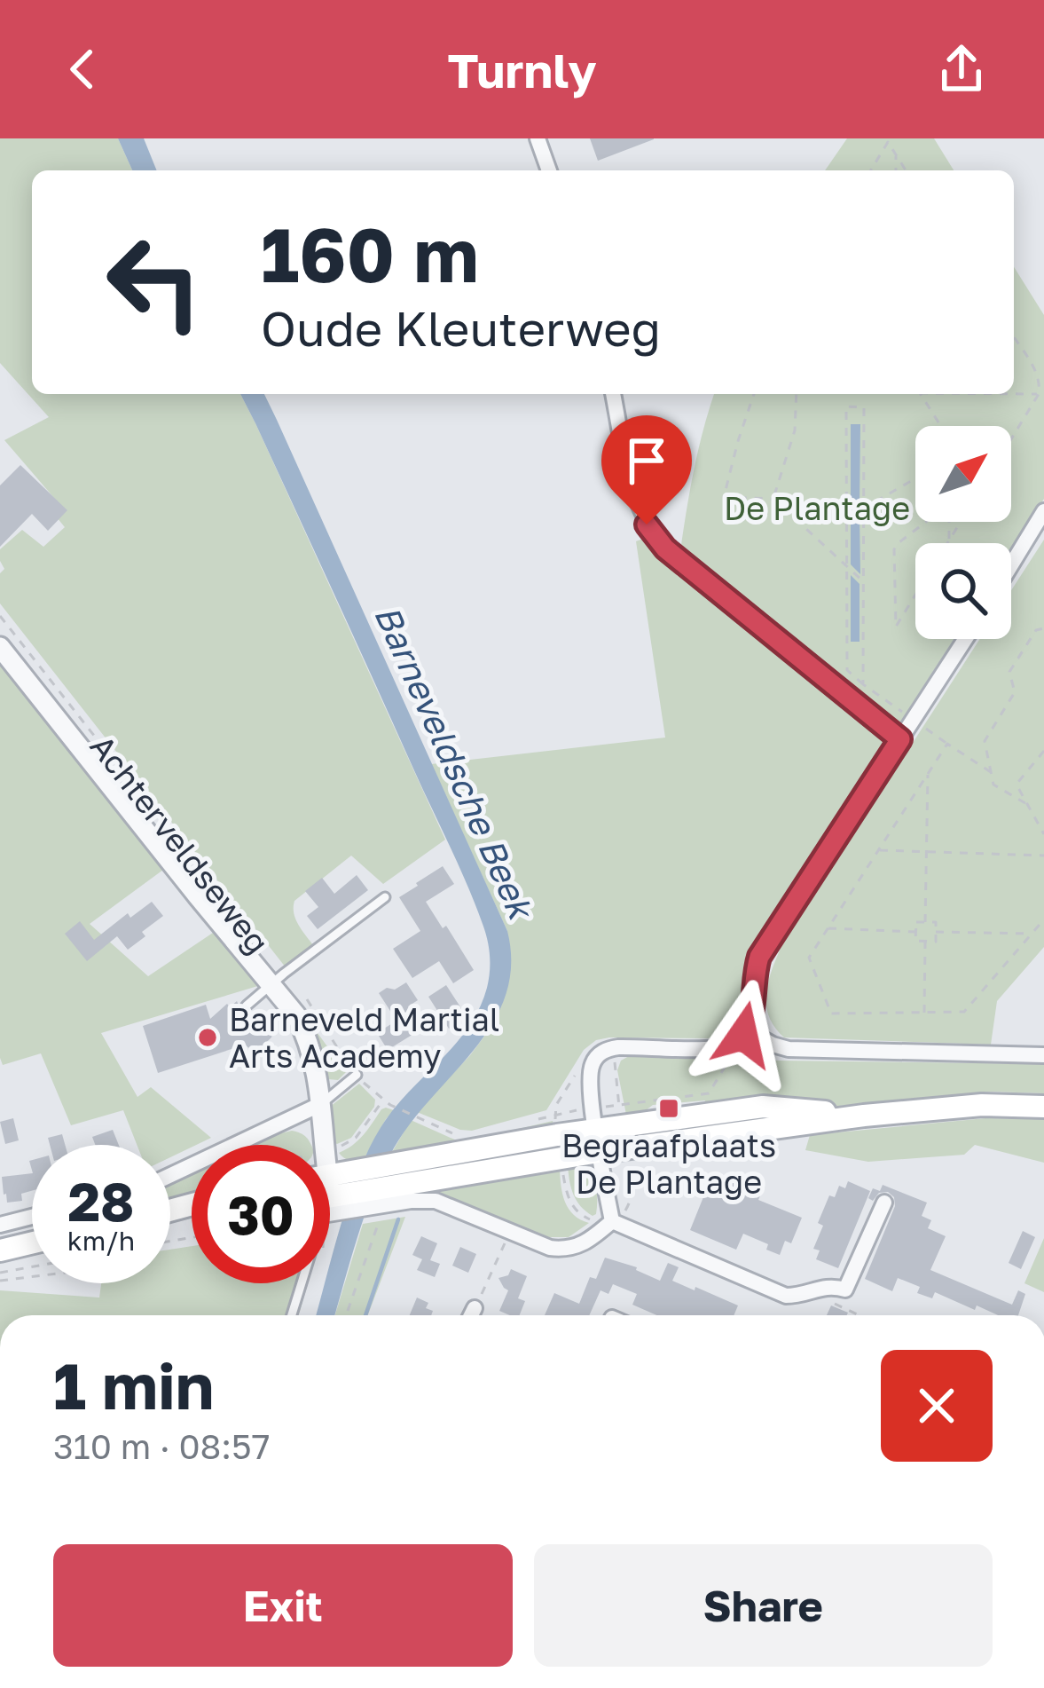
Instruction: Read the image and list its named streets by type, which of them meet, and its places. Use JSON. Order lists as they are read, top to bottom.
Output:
{
  "streets": {
    "street": ["Achterveldseweg"]
  },
  "water": ["Barneveldsche Beek"],
  "parks": ["De Plantage"],
  "places": {
    "other": ["Barneveld Martial Arts Academy"],
    "transit": ["Begraafplaats De Plantage"]
  },
  "north": "top right",
  "page": {
    "header": "Turnly",
    "turn": ["160 m", "Oude Kleuterweg"],
    "speed": "28 km/h",
    "limit": "30",
    "heading": ["1 min", "310 m · 08:57"],
    "buttons": ["Exit", "Share"]
  }
}
